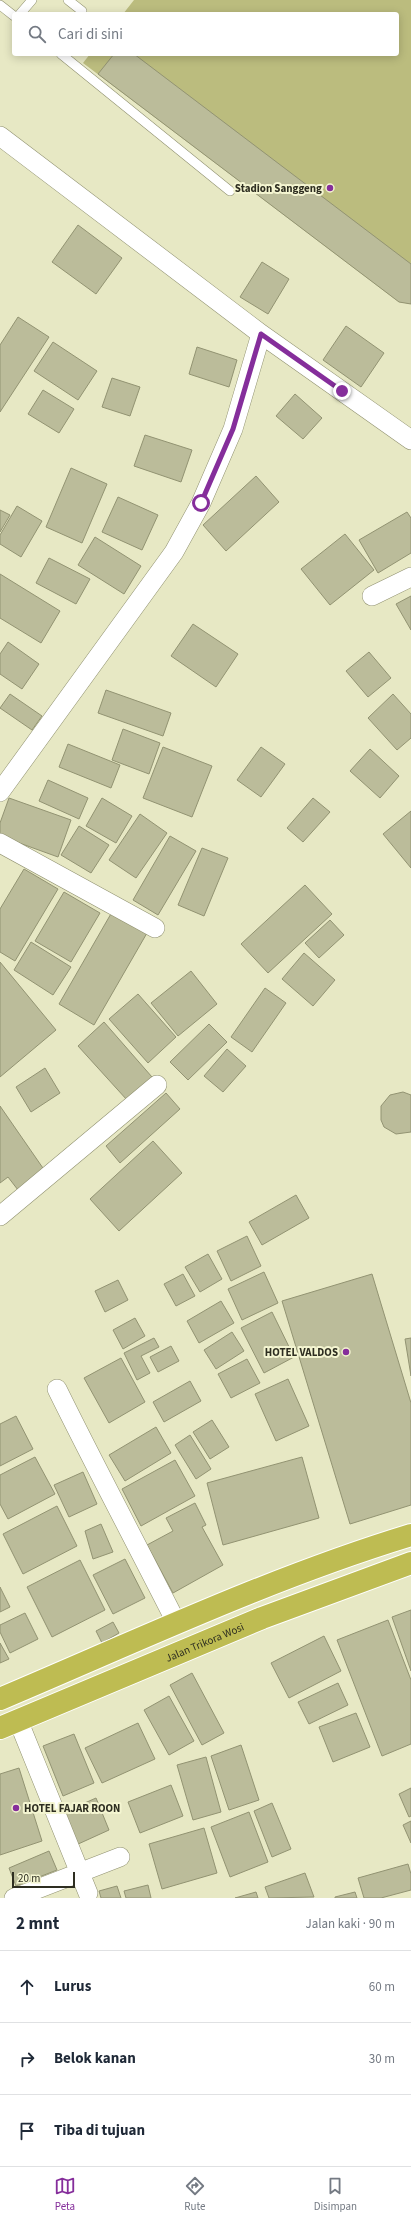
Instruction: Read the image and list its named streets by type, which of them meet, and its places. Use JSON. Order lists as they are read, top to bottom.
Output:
{
  "streets": {
    "highway": ["Jalan Trikora Wosi"]
  },
  "places": ["Stadion Sanggeng", "HOTEL VALDOS", "HOTEL FAJAR ROON"],
  "scale_bar": "20 m",
  "page": {
    "search": "Cari di sini",
    "scale": "20 m",
    "heading": ["2 mnt", "Jalan kaki · 90 m"],
    "list": [
      ["Lurus", "60 m"],
      ["Belok kanan", "30 m"],
      "Tiba di tujuan"
    ],
    "nav": ["Peta", "Rute", "Disimpan"]
  }
}
